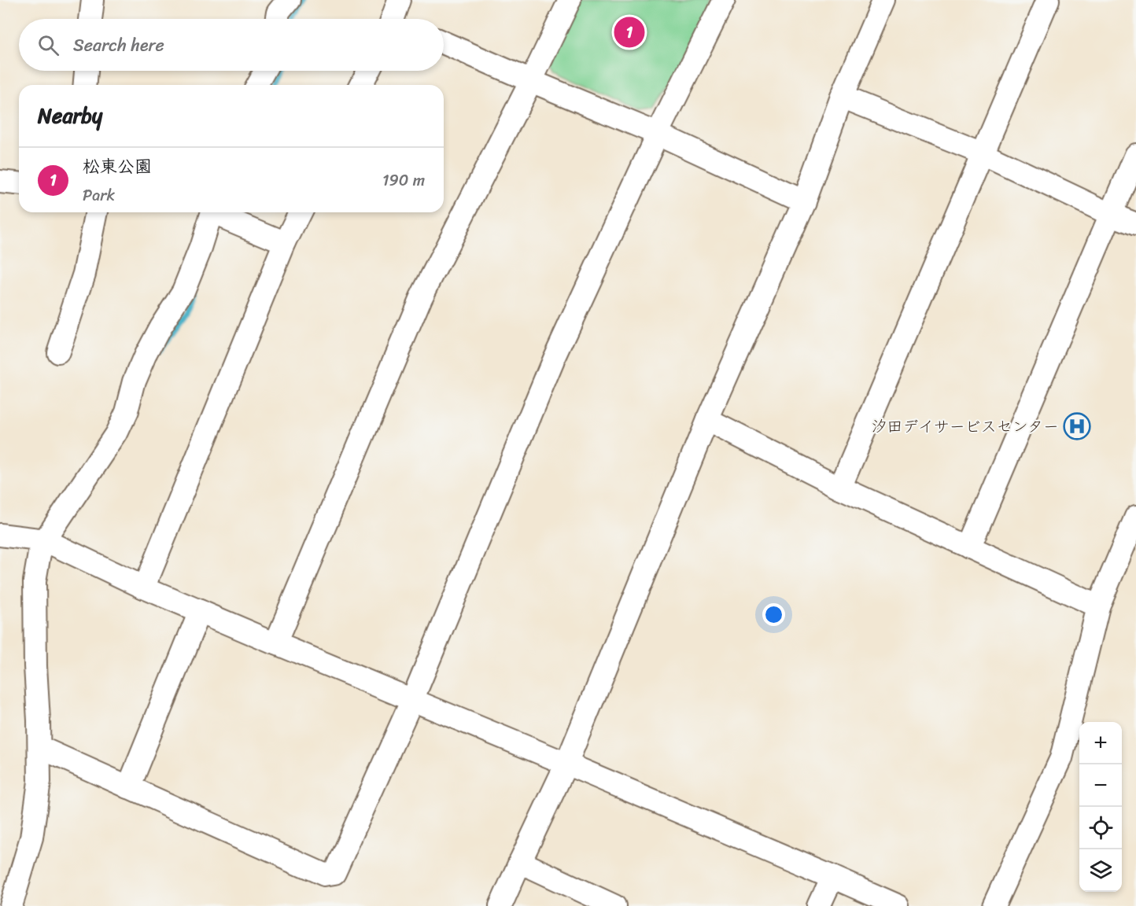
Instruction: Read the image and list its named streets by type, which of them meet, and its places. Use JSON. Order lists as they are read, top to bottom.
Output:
{
  "places": {
    "hospital": ["汐田デイサービスセンター"]
  },
  "page": {
    "pins": "1",
    "search": "Search here",
    "heading": "Nearby",
    "list": [
      {
        "mark": "1",
        "name": "松東公園",
        "note": "Park",
        "value": "190 m"
      }
    ],
    "map_buttons": ["+", "−"]
  }
}
